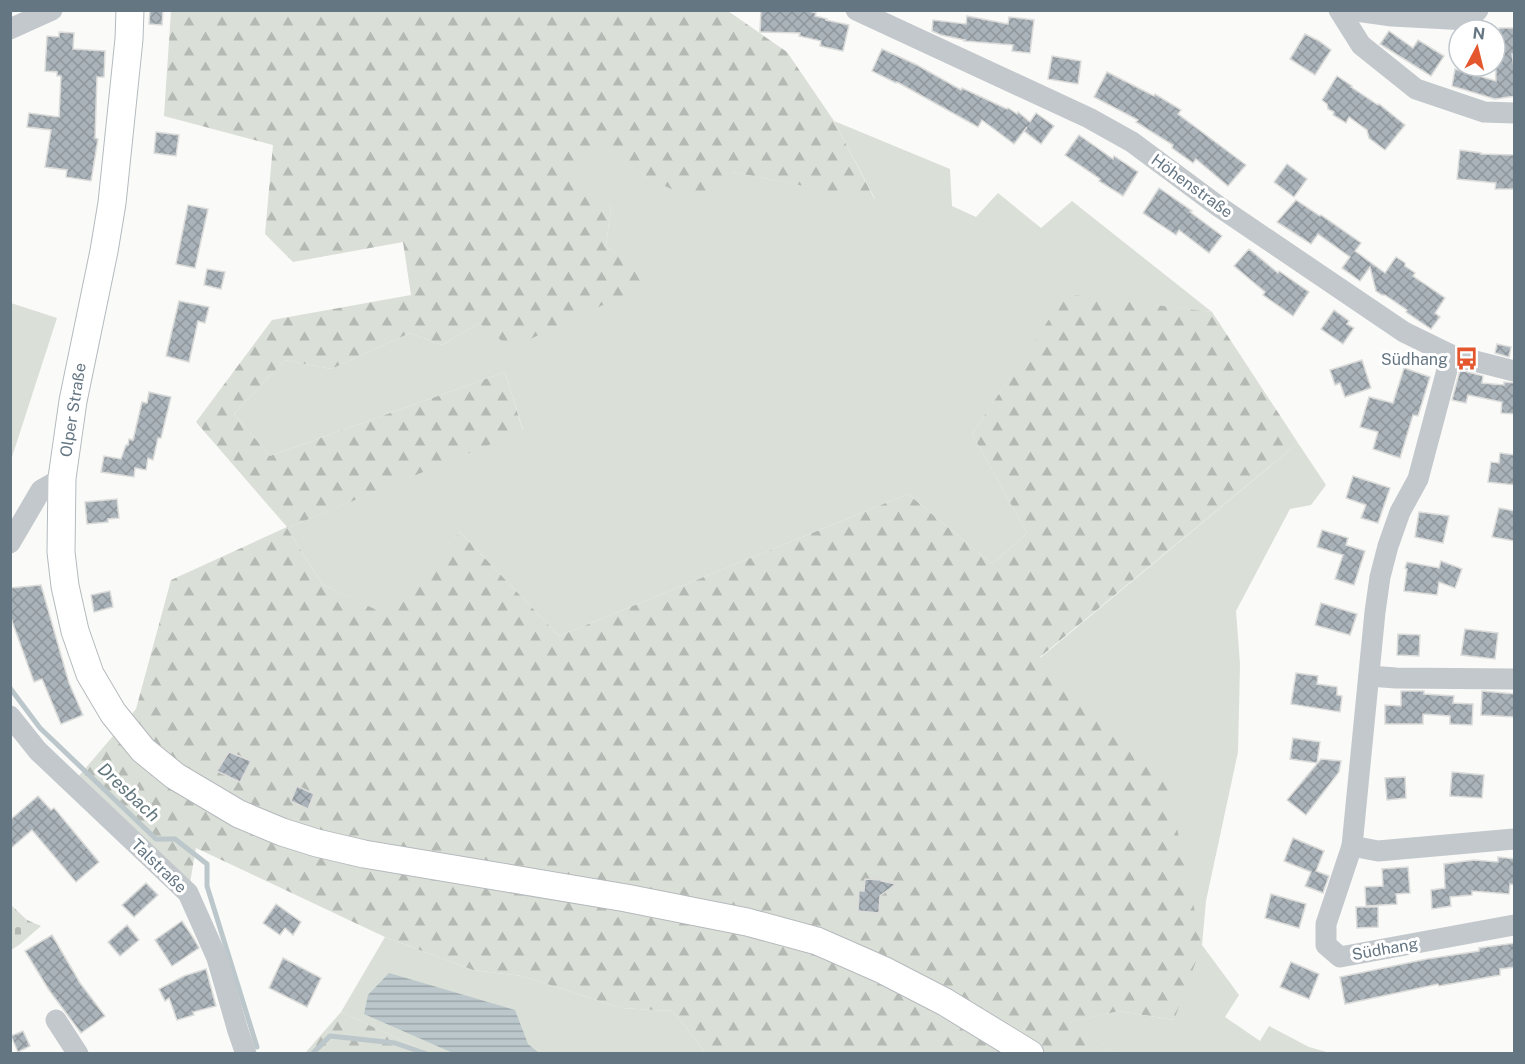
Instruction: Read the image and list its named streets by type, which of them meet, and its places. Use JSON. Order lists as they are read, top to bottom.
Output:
{
  "streets": {
    "main road": ["Olper Straße"],
    "street": ["Höhenstraße", "Talstraße", "Südhang"]
  },
  "crossings": [
    ["Höhenstraße", "Südhang"]
  ],
  "water": ["Dresbach"],
  "places": {
    "bus stop": ["Südhang"]
  },
  "north": "top"
}
